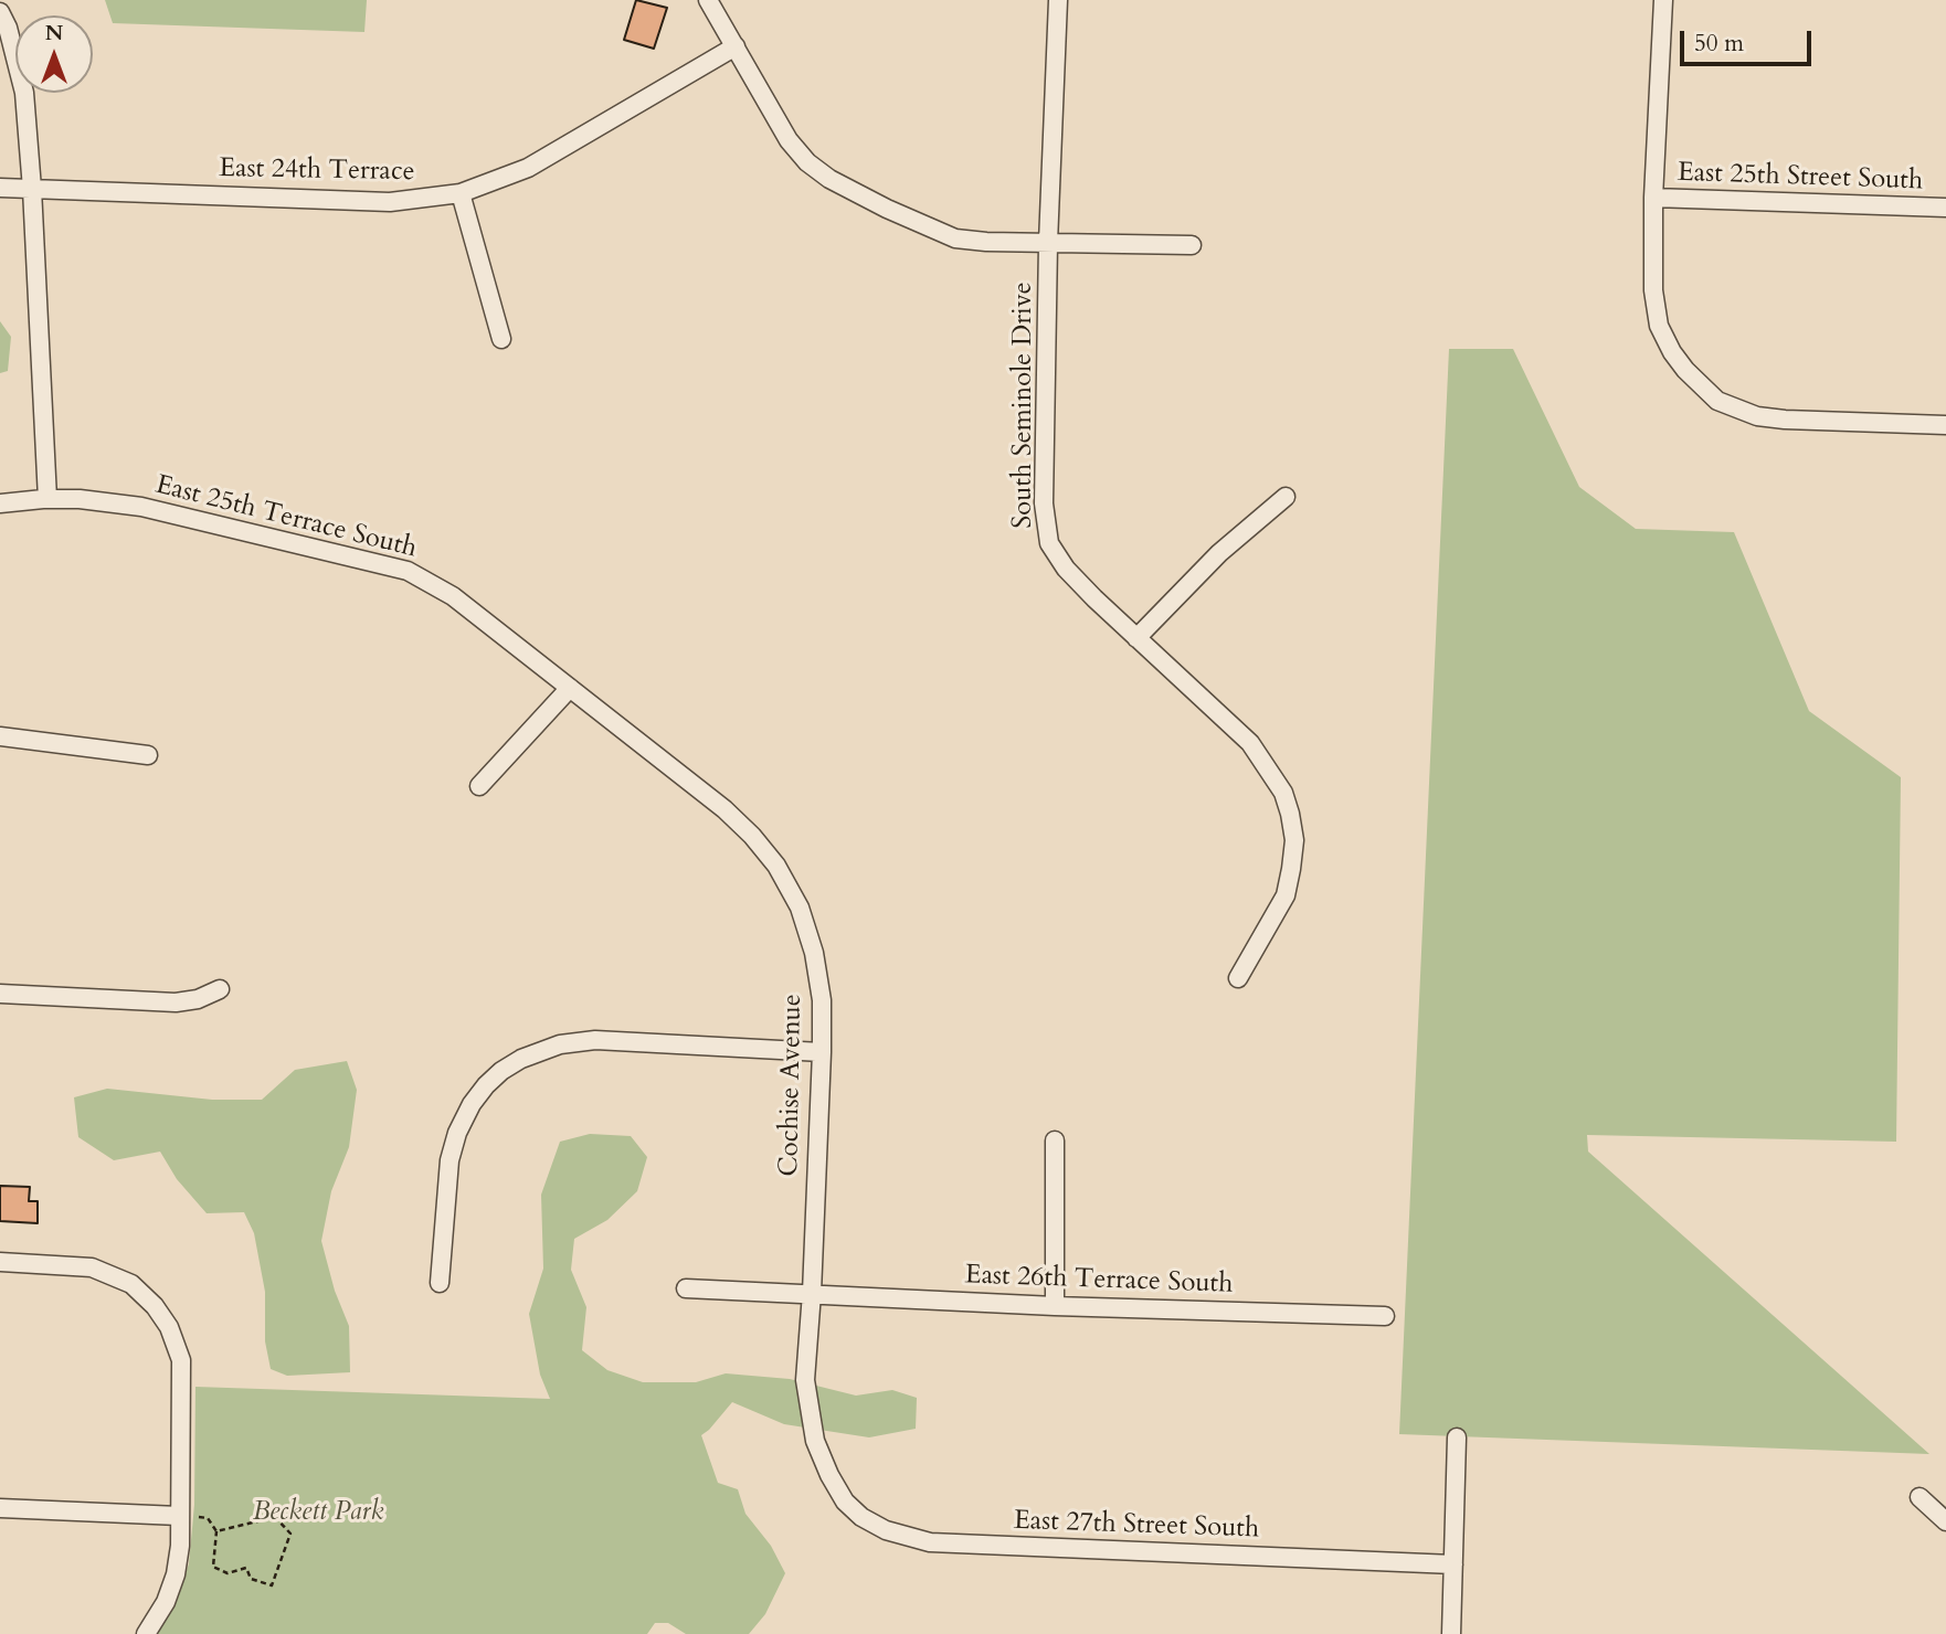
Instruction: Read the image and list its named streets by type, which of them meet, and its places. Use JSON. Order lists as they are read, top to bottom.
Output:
{
  "streets": {
    "street": [
      "East 24th Terrace",
      "East 25th Street South",
      "South Seminole Drive",
      "East 25th Terrace South",
      "Cochise Avenue",
      "East 26th Terrace South",
      "East 27th Street South"
    ]
  },
  "crossings": [
    ["East 25th Terrace South", "Cochise Avenue"],
    ["Cochise Avenue", "East 26th Terrace South"],
    ["Cochise Avenue", "East 27th Street South"]
  ],
  "parks": ["Beckett Park"],
  "scale_bar": "50 m",
  "north": "top"
}
